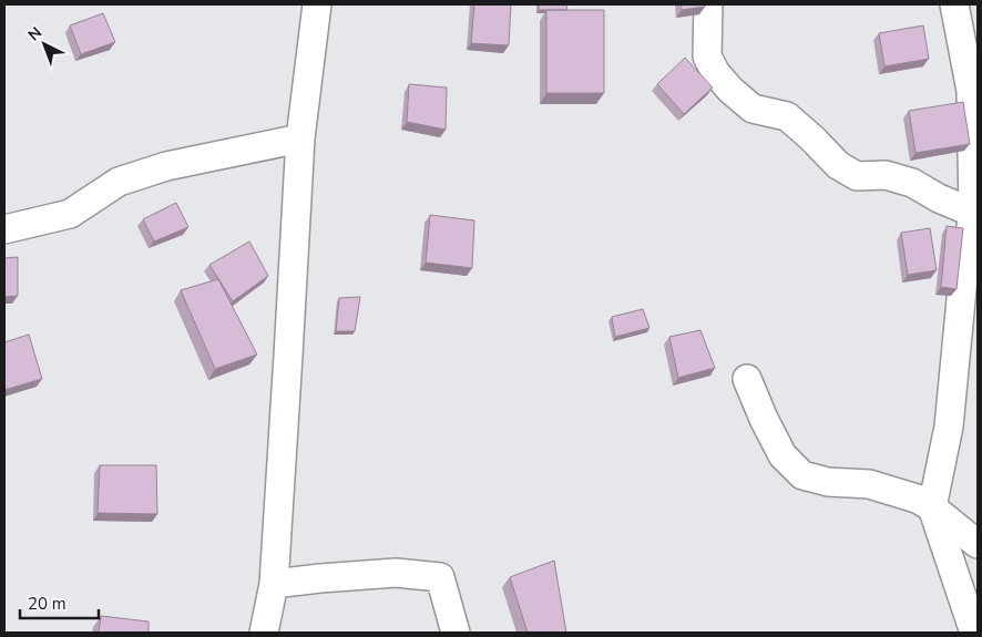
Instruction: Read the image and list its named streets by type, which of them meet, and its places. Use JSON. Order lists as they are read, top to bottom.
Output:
{
  "scale_bar": "20 m",
  "north": "top left"
}
